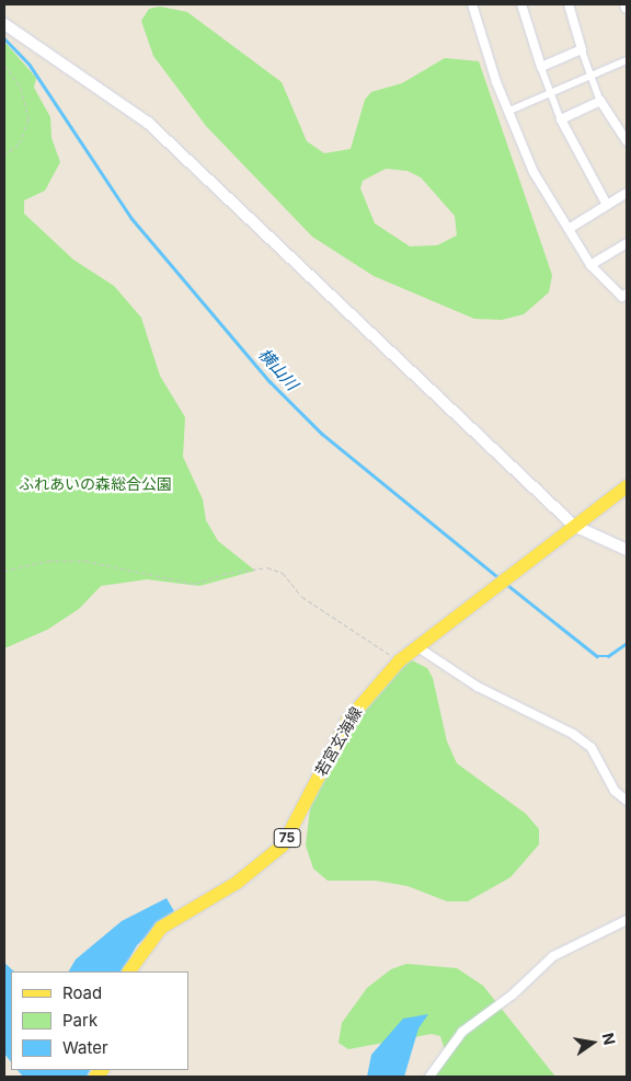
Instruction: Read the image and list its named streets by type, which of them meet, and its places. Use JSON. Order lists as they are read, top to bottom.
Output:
{
  "streets": {
    "main road": ["若宮玄海線", "75"]
  },
  "water": ["横山川"],
  "parks": ["ふれあいの森総合公園"],
  "legend": ["Road", "Park", "Water"],
  "north": "right"
}
